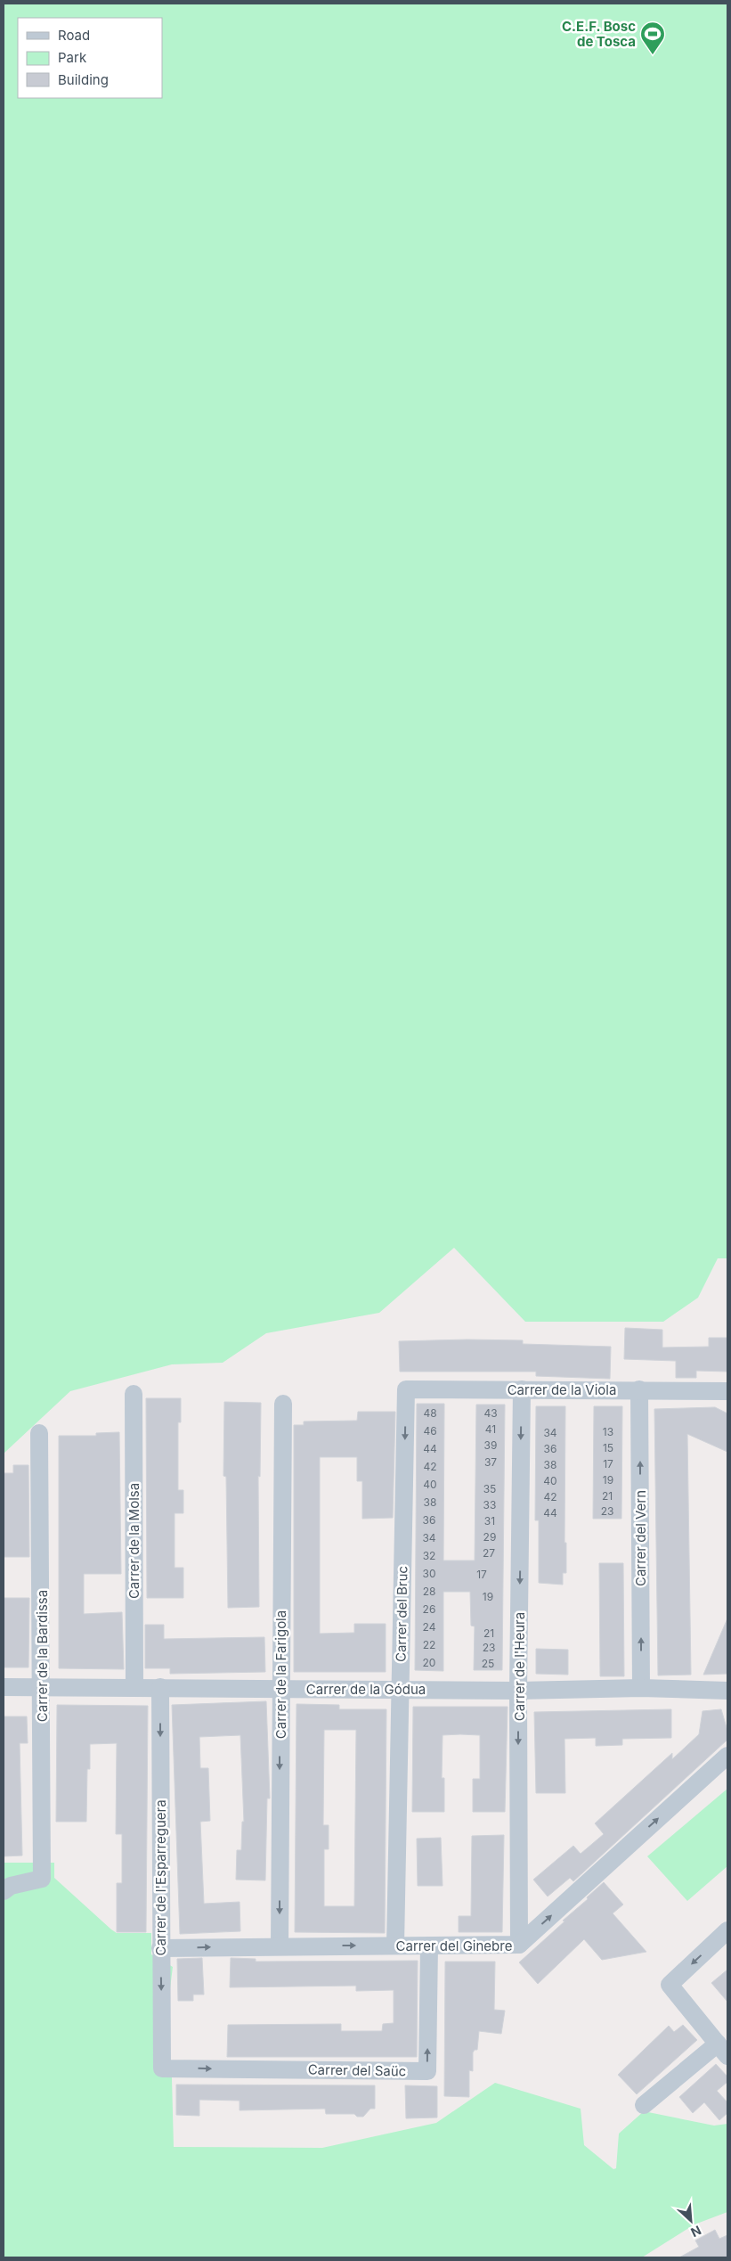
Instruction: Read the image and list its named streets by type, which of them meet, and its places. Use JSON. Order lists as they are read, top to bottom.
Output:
{
  "streets": {
    "street": [
      "Carrer de la Viola",
      "Carrer del Vern",
      "Carrer de la Molsa",
      "Carrer del Bruc",
      "Carrer de la Bardissa",
      "Carrer de l'Heura",
      "Carrer de la Farigola",
      "Carrer de la Gódua",
      "Carrer de l'Esparreguera",
      "Carrer del Ginebre",
      "Carrer del Saüc"
    ]
  },
  "crossings": [
    ["Carrer de la Viola", "Carrer del Vern"],
    ["Carrer de la Viola", "Carrer del Bruc"],
    ["Carrer de la Viola", "Carrer de l'Heura"],
    ["Carrer del Vern", "Carrer de la Gódua"],
    ["Carrer de la Molsa", "Carrer de la Gódua"],
    ["Carrer del Bruc", "Carrer de la Gódua"],
    ["Carrer del Bruc", "Carrer del Ginebre"],
    ["Carrer de la Bardissa", "Carrer de la Gódua"],
    ["Carrer de l'Heura", "Carrer de la Gódua"],
    ["Carrer de l'Heura", "Carrer del Ginebre"],
    ["Carrer de la Farigola", "Carrer de la Gódua"],
    ["Carrer de la Farigola", "Carrer del Ginebre"],
    ["Carrer de la Gódua", "Carrer de l'Esparreguera"],
    ["Carrer de l'Esparreguera", "Carrer del Ginebre"],
    ["Carrer de l'Esparreguera", "Carrer del Saüc"],
    ["Carrer del Ginebre", "Carrer del Saüc"]
  ],
  "one_way": [
    "Carrer del Vern",
    "Carrer del Bruc",
    "Carrer de l'Heura",
    "Carrer de la Farigola",
    "Carrer de l'Esparreguera",
    "Carrer del Ginebre"
  ],
  "places": {
    "sports": ["C.E.F. Bosc de Tosca"]
  },
  "house_numbers": [
    "48",
    "43",
    "41",
    "46",
    "13",
    "34",
    "39",
    "15",
    "44",
    "36",
    "37",
    "17",
    "38",
    "42",
    "19",
    "40",
    "40",
    "35",
    "21",
    "42",
    "38",
    "33",
    "23",
    "44",
    "36",
    "31",
    "29",
    "34",
    "27",
    "32",
    "30",
    "17",
    "28",
    "19",
    "26",
    "24",
    "21",
    "22",
    "23",
    "20",
    "25"
  ],
  "legend": ["Road", "Park", "Building"],
  "north": "bottom right"
}
